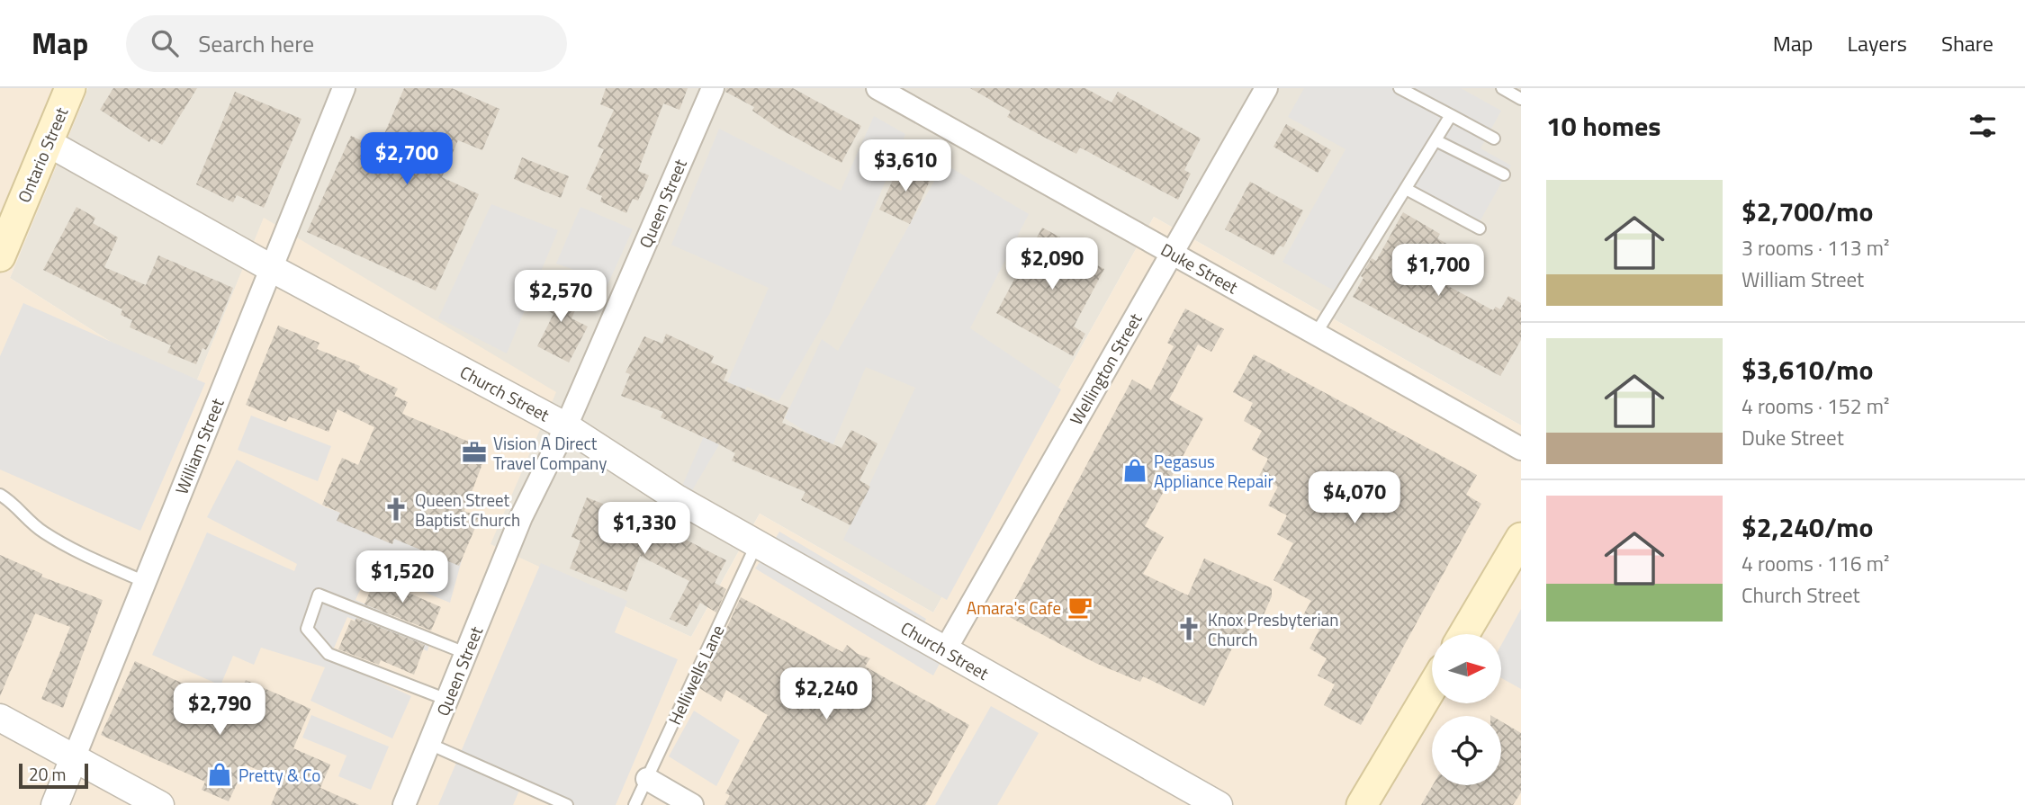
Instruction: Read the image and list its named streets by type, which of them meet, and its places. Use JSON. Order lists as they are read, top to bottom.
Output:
{
  "streets": {
    "main road": ["Ontario Street"],
    "street": [
      "Queen Street",
      "Duke Street",
      "Wellington Street",
      "Church Street",
      "William Street"
    ],
    "lane": ["Helliwells Lane"]
  },
  "crossings": [
    ["Ontario Street", "Church Street"],
    ["Queen Street", "Church Street"],
    ["Duke Street", "Wellington Street"],
    ["Wellington Street", "Church Street"],
    ["Church Street", "William Street"],
    ["Church Street", "Helliwells Lane"]
  ],
  "places": {
    "office": ["Vision A Direct Travel Company"],
    "shop": ["Pegasus Appliance Repair", "Pretty & Co"],
    "church": ["Queen Street Baptist Church", "Knox Presbyterian Church"],
    "cafe": ["Amara's Cafe"]
  },
  "scale_bar": "20 m",
  "north": "right",
  "page": {
    "header": "Map",
    "search": "Search here",
    "nav": ["Map", "Layers", "Share"],
    "heading": "10 homes",
    "price": [
      "$2,700",
      "$3,610",
      "$2,090",
      "$1,700",
      "$2,570",
      "$4,070",
      "$1,330",
      "$1,520",
      "$2,240",
      "$2,790"
    ],
    "list": [
      {
        "name": "$2,700/mo",
        "note": "3 rooms · 113 m² · William Street"
      },
      {
        "name": "$3,610/mo",
        "note": "4 rooms · 152 m² · Duke Street"
      },
      {
        "name": "$2,240/mo",
        "note": "4 rooms · 116 m² · Church Street"
      }
    ],
    "scale": "20 m"
  }
}
